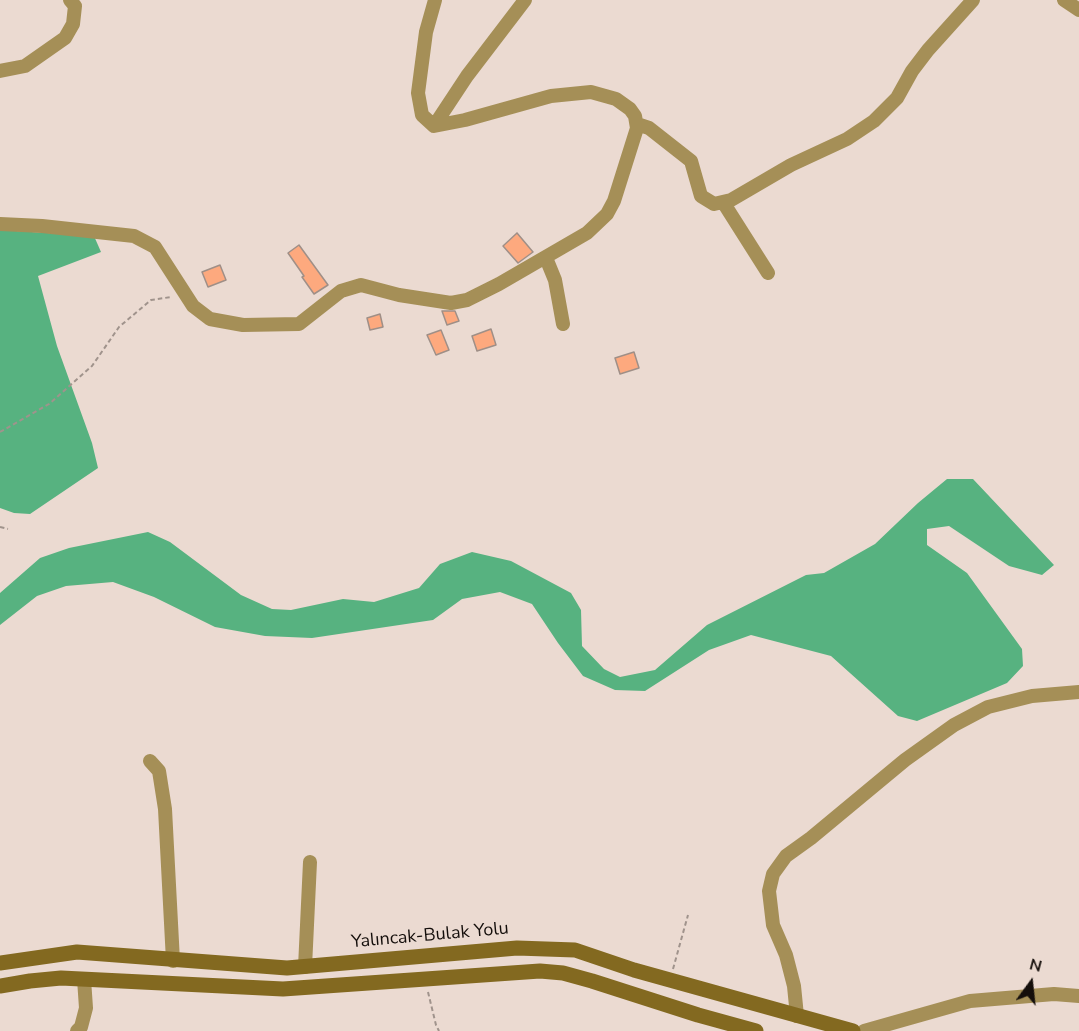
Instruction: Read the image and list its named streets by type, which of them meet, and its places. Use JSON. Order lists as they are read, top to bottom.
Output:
{
  "streets": {
    "main road": ["Yalıncak-Bulak Yolu"]
  },
  "north": "top"
}
